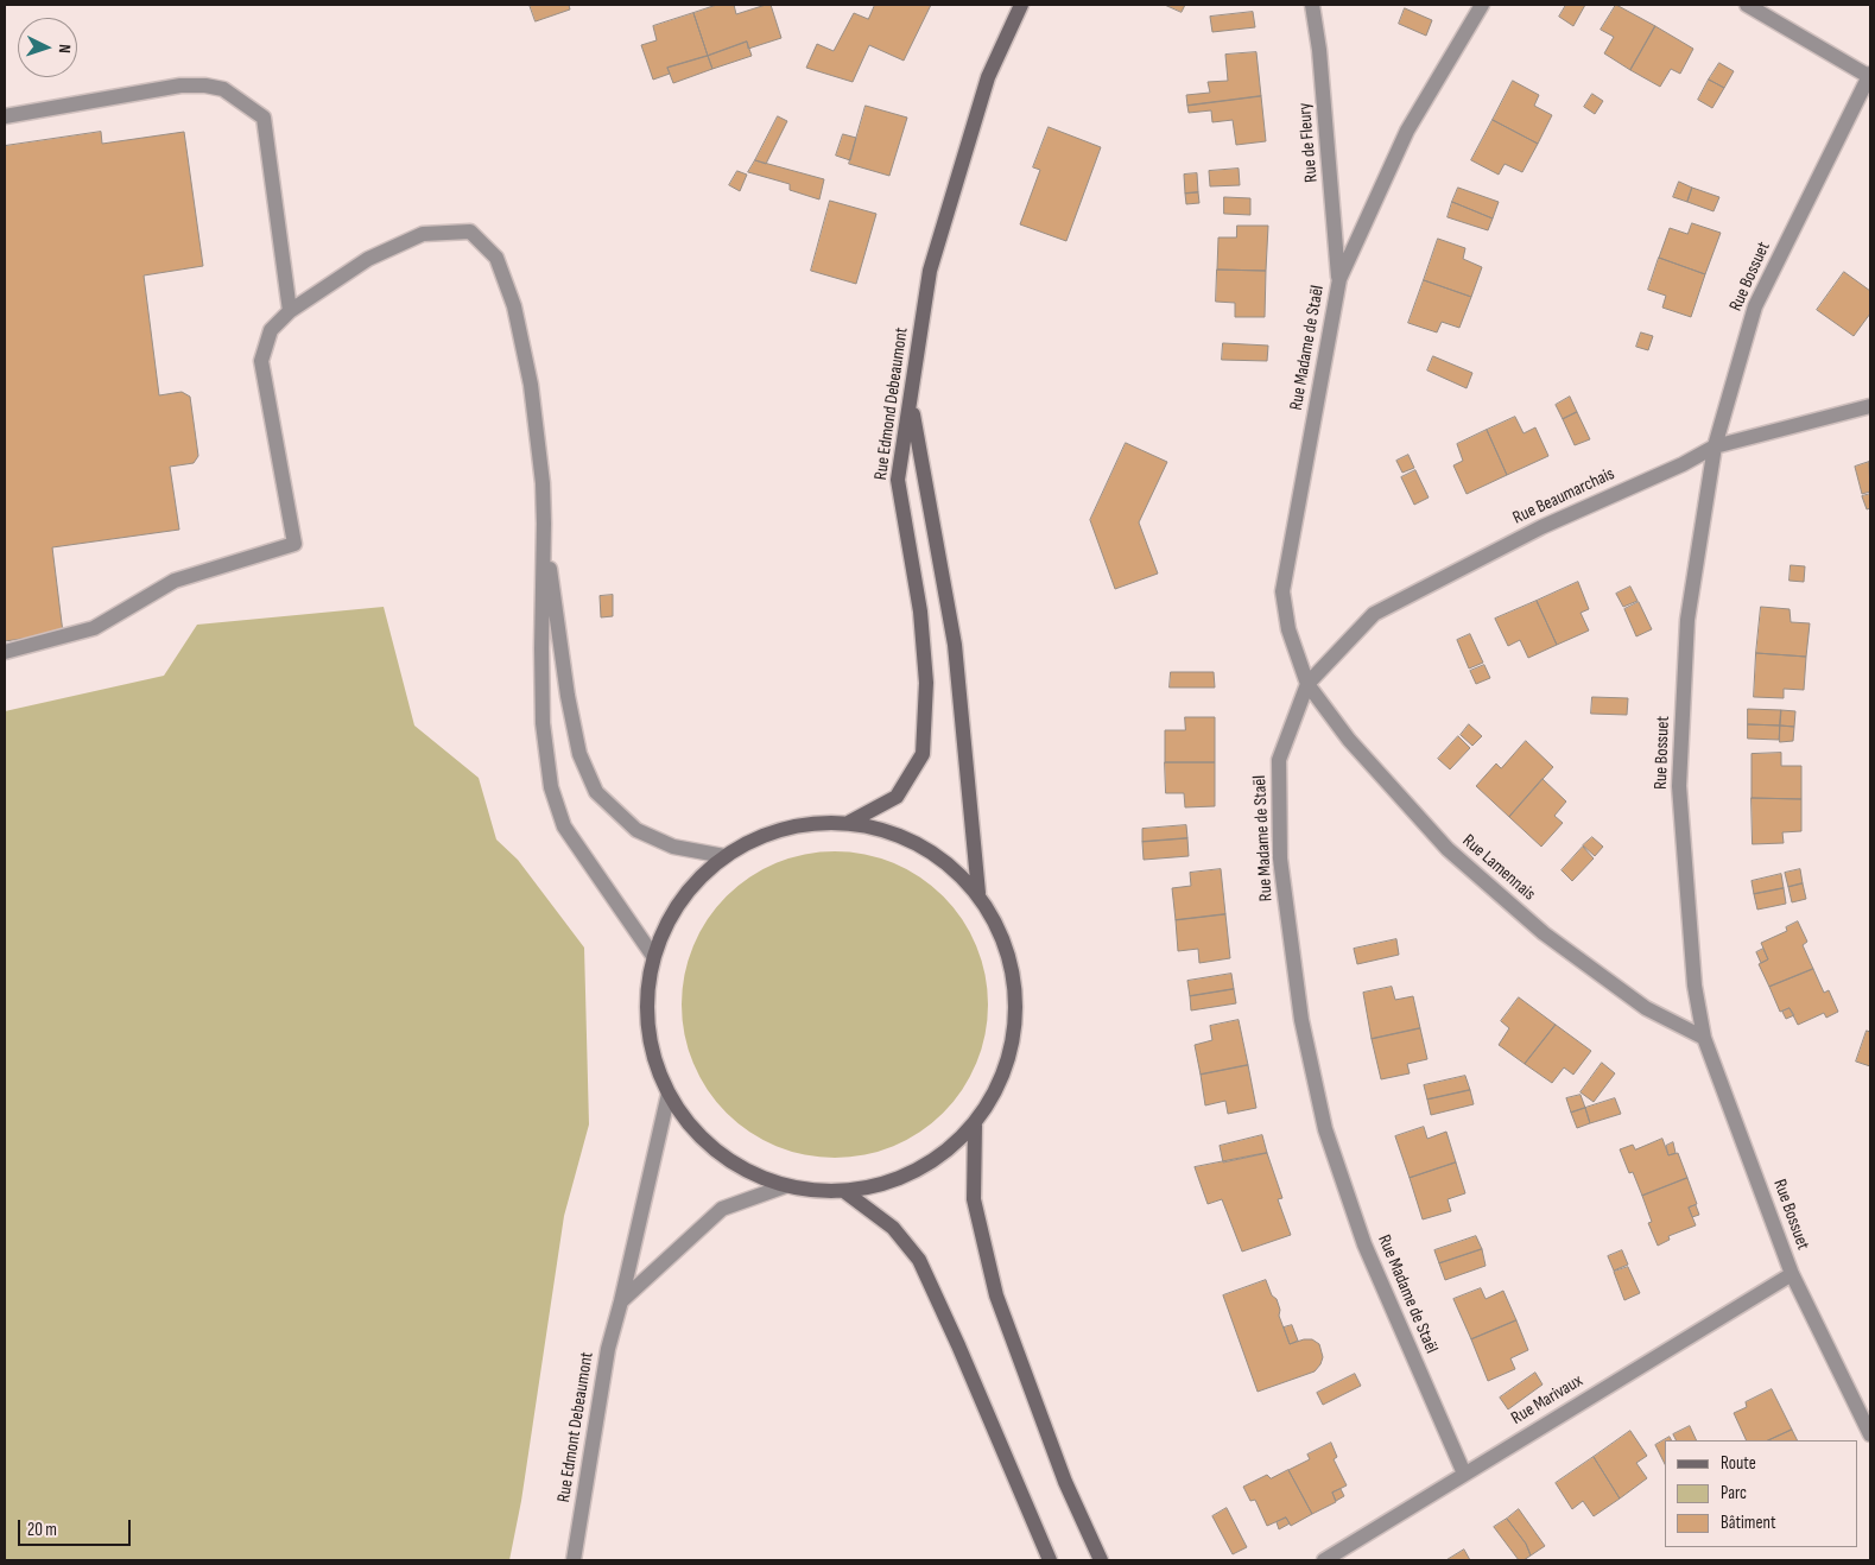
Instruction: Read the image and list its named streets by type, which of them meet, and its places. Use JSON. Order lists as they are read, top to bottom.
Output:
{
  "streets": {
    "main road": ["Rue Edmond Debeaumont"],
    "street": [
      "Rue de Fleury",
      "Rue Bossuet",
      "Rue Madame de Staël",
      "Rue Beaumarchais",
      "Rue Lamennais",
      "Rue Marivaux",
      "Rue Edmont Debeaumont"
    ]
  },
  "crossings": [
    ["Rue de Fleury", "Rue Madame de Staël"],
    ["Rue Bossuet", "Rue Beaumarchais"],
    ["Rue Bossuet", "Rue Lamennais"],
    ["Rue Bossuet", "Rue Marivaux"],
    ["Rue Madame de Staël", "Rue Beaumarchais"],
    ["Rue Madame de Staël", "Rue Lamennais"],
    ["Rue Madame de Staël", "Rue Marivaux"],
    ["Rue Beaumarchais", "Rue Lamennais"]
  ],
  "legend": ["Route", "Parc", "Bâtiment"],
  "scale_bar": "20 m",
  "north": "right"
}
